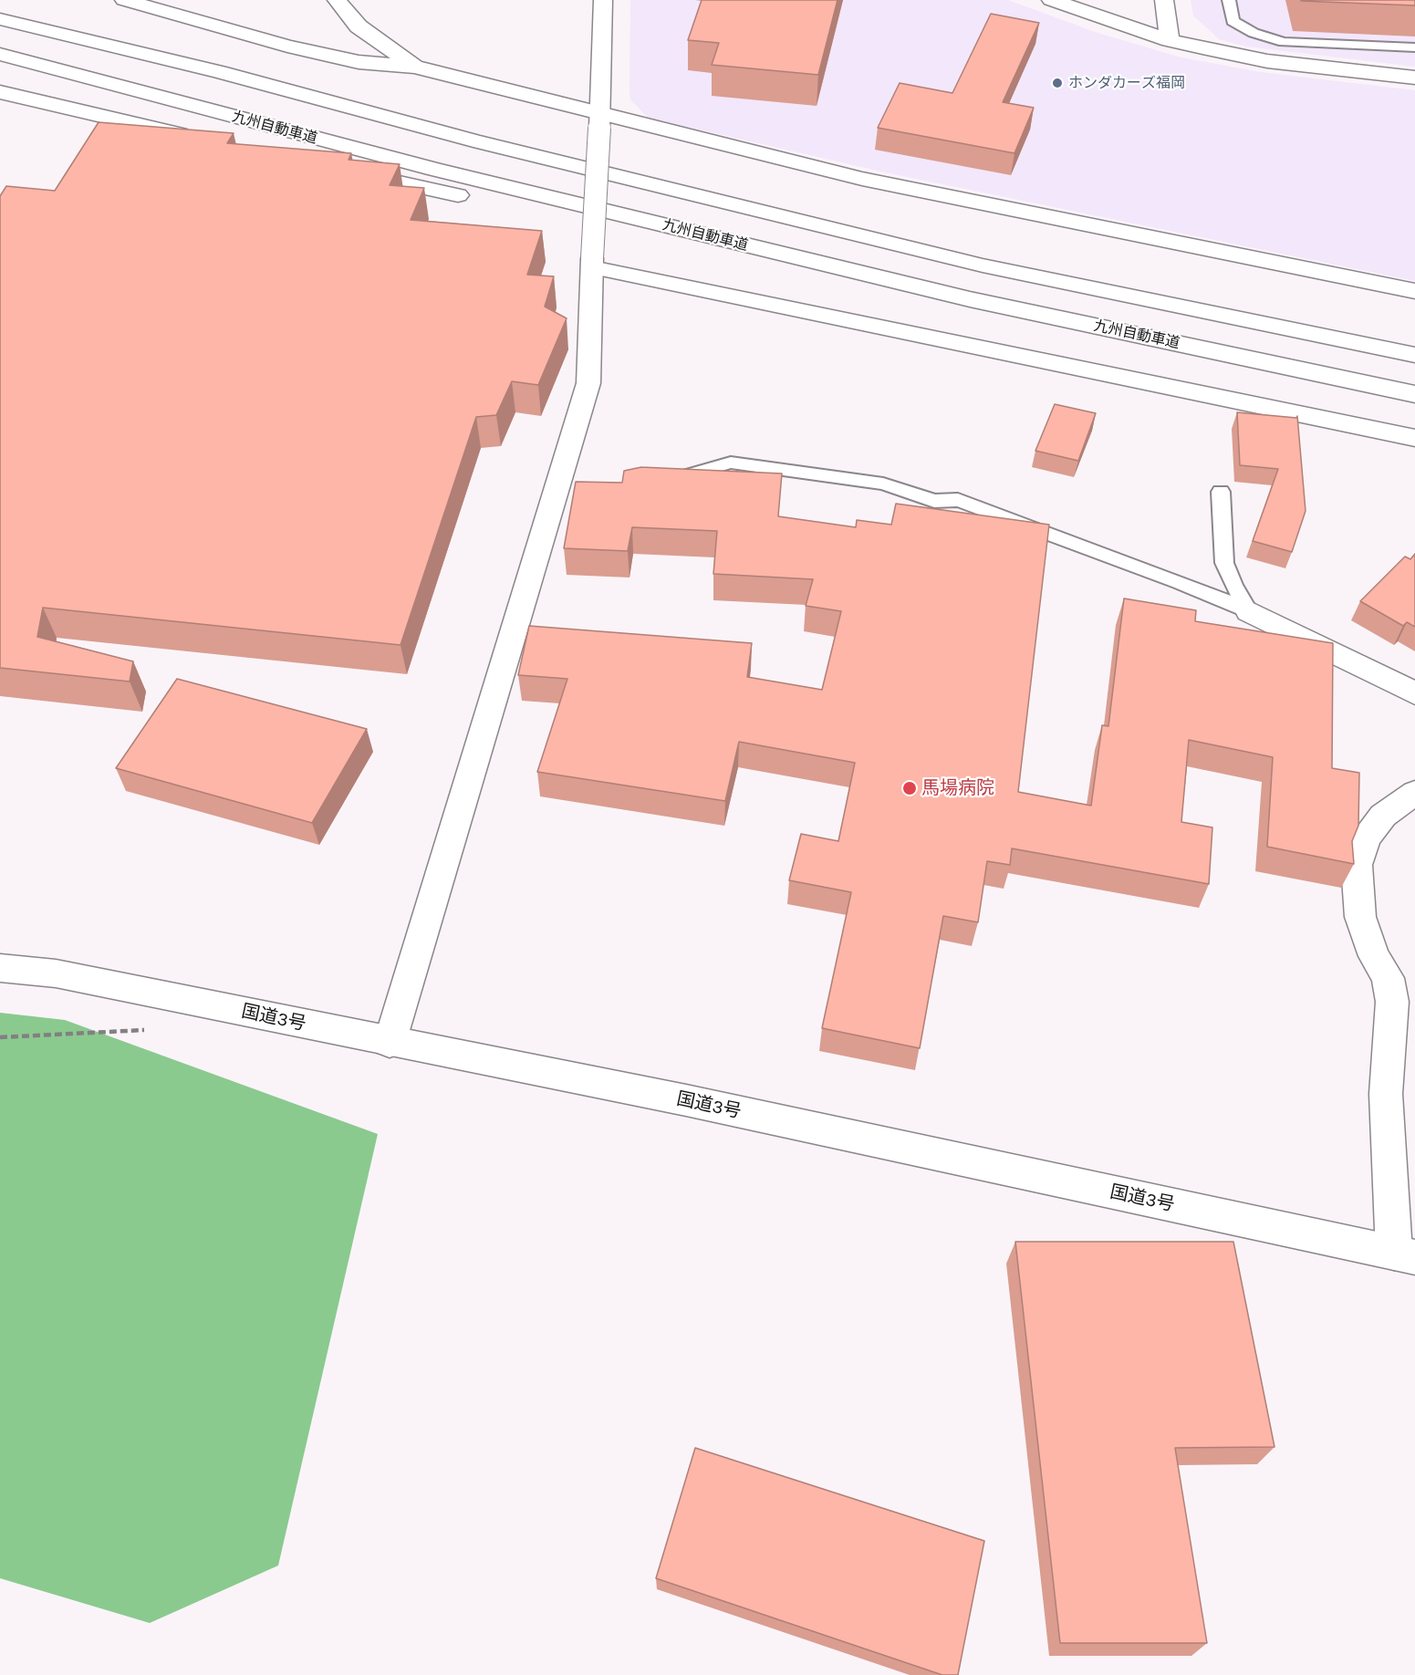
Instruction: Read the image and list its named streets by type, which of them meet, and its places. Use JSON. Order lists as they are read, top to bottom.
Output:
{
  "streets": {
    "main road": ["九州自動車道", "国道3号"]
  },
  "places": ["ホンダカーズ福岡", "馬場病院"]
}
